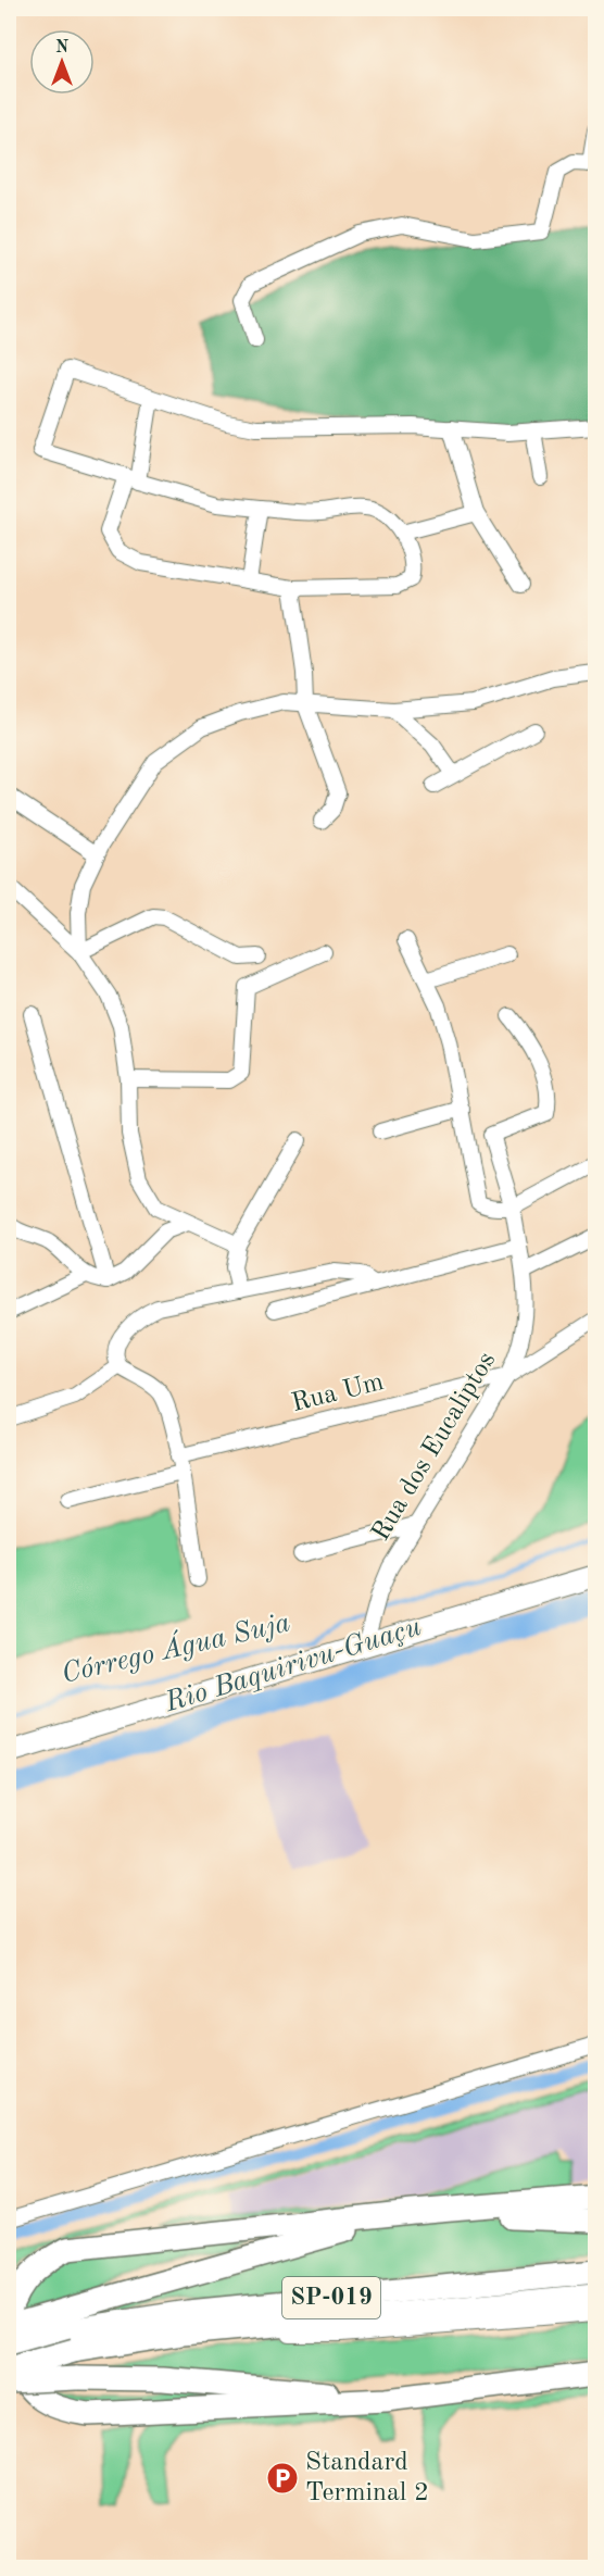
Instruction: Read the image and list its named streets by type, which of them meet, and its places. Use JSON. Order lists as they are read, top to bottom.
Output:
{
  "streets": {
    "main road": ["SP-019"],
    "street": ["Rua Um", "Rua dos Eucaliptos"]
  },
  "crossings": [
    ["Rua Um", "Rua dos Eucaliptos"]
  ],
  "water": ["Córrego Água Suja", "Rio Baquirivu-Guaçu"],
  "places": {
    "parking": ["Standard Terminal 2"]
  },
  "north": "top"
}
